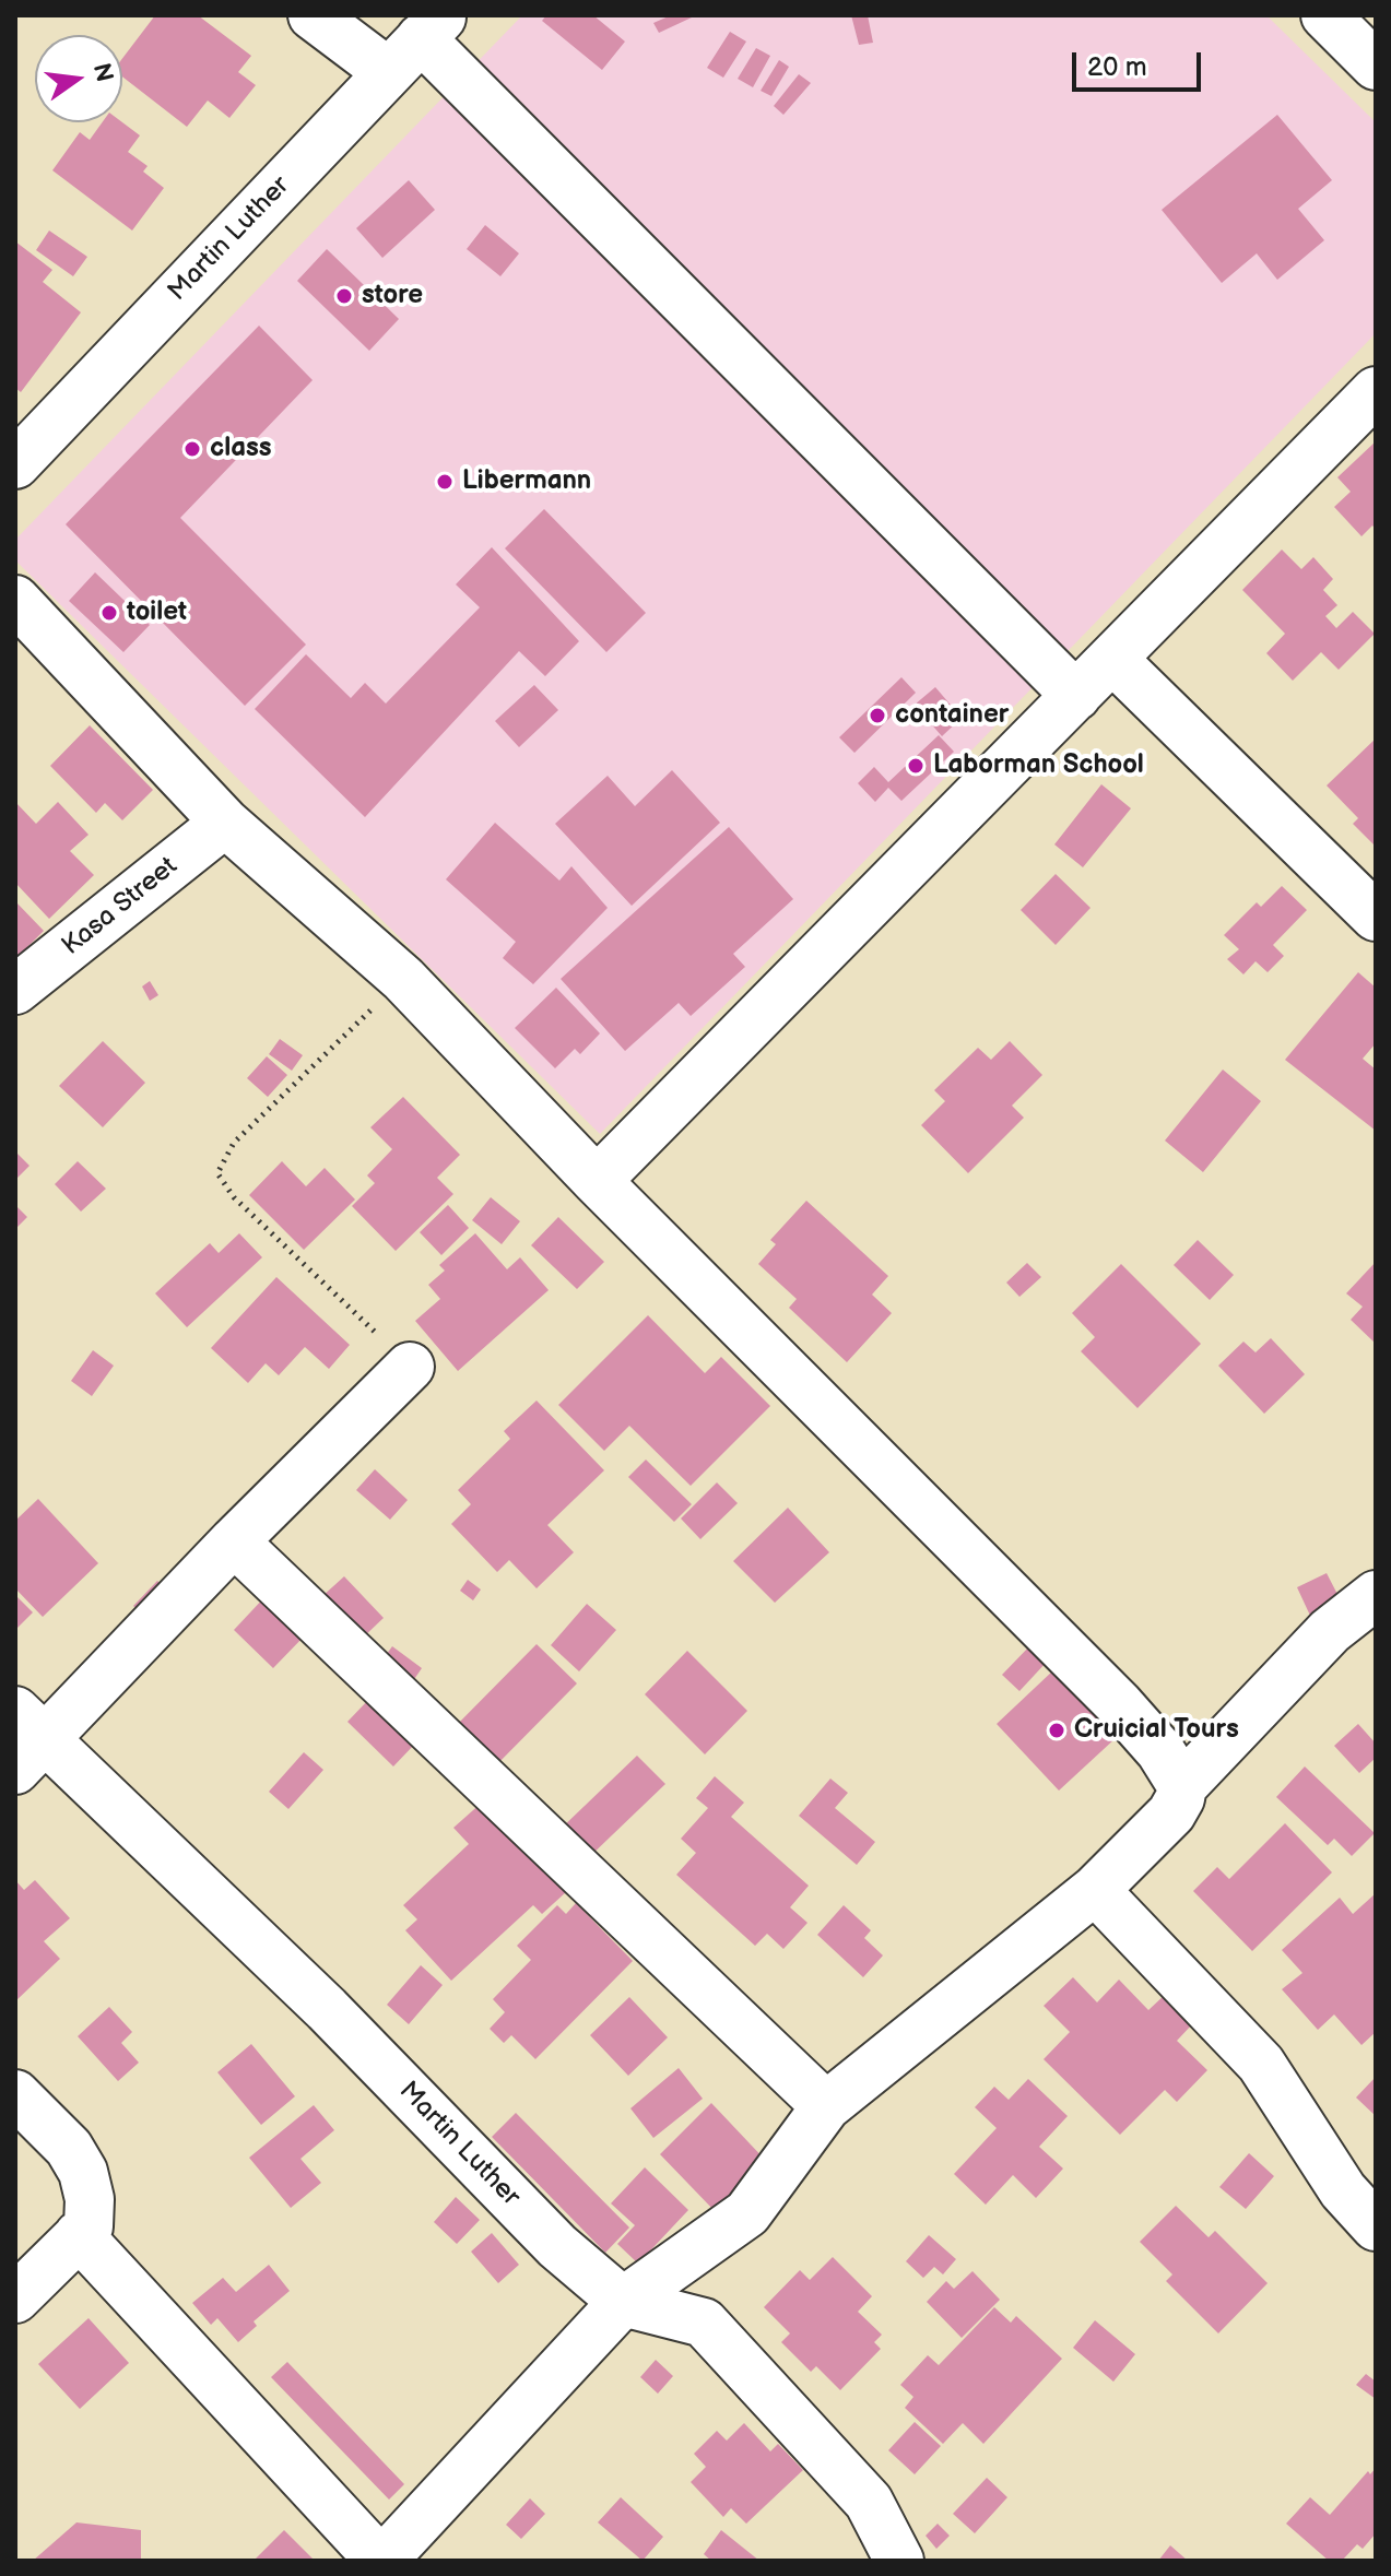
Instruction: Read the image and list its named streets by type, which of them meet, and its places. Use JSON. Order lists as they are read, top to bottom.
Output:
{
  "streets": {
    "street": ["Martin Luther", "Kasa Street"]
  },
  "places": [
    "store",
    "class",
    "Libermann",
    "toilet",
    "container",
    "Laborman School",
    "Cruicial Tours"
  ],
  "scale_bar": "20 m",
  "north": "right"
}
